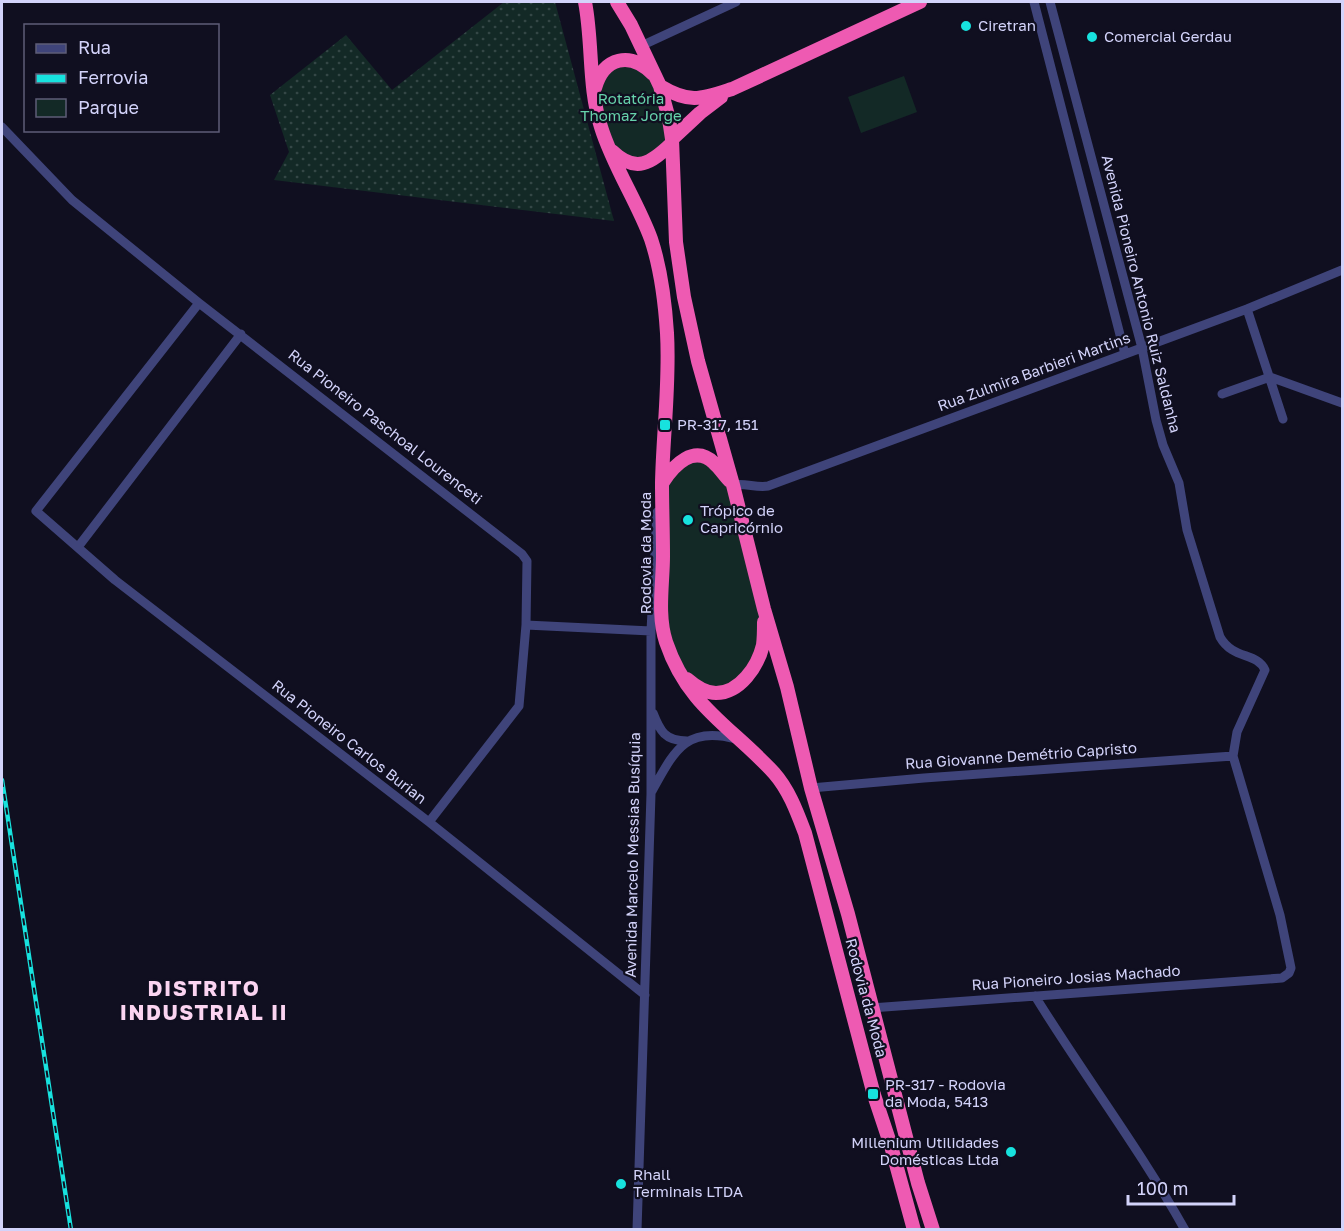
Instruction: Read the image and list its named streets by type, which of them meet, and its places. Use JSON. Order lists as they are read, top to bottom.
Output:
{
  "streets": {
    "highway": ["Rodovia da Moda"],
    "street": [
      "Avenida Pioneiro Antonio Ruiz Saldanha",
      "Rua Zulmira Barbieri Martins",
      "Rua Pioneiro Paschoal Lourenceti",
      "Rua Pioneiro Carlos Burian",
      "Rua Giovanne Demétrio Capristo",
      "Avenida Marcelo Messias Busíquia",
      "Rua Pioneiro Josias Machado"
    ]
  },
  "crossings": [
    ["Avenida Pioneiro Antonio Ruiz Saldanha", "Rua Zulmira Barbieri Martins"],
    ["Avenida Pioneiro Antonio Ruiz Saldanha", "Rua Giovanne Demétrio Capristo"],
    ["Avenida Pioneiro Antonio Ruiz Saldanha", "Rua Pioneiro Josias Machado"],
    ["Rua Zulmira Barbieri Martins", "Rodovia da Moda"],
    ["Rua Pioneiro Paschoal Lourenceti", "Rua Pioneiro Carlos Burian"],
    ["Rodovia da Moda", "Rua Giovanne Demétrio Capristo"],
    ["Rodovia da Moda", "Avenida Marcelo Messias Busíquia"],
    ["Rodovia da Moda", "Rua Pioneiro Josias Machado"],
    ["Rua Pioneiro Carlos Burian", "Avenida Marcelo Messias Busíquia"]
  ],
  "districts": ["DISTRITO INDUSTRIAL II"],
  "parks": ["Rotatória Thomaz Jorge"],
  "places": {
    "other": [
      "Ciretran",
      "Comercial Gerdau",
      "Trópico de Capricórnio",
      "Millenium Utilidades Domésticas Ltda",
      "Rhall Terminais LTDA"
    ],
    "transit": ["PR-317, 151", "PR-317 - Rodovia da Moda, 5413"]
  },
  "legend": ["Rua", "Ferrovia", "Parque"],
  "scale_bar": "100 m"
}
